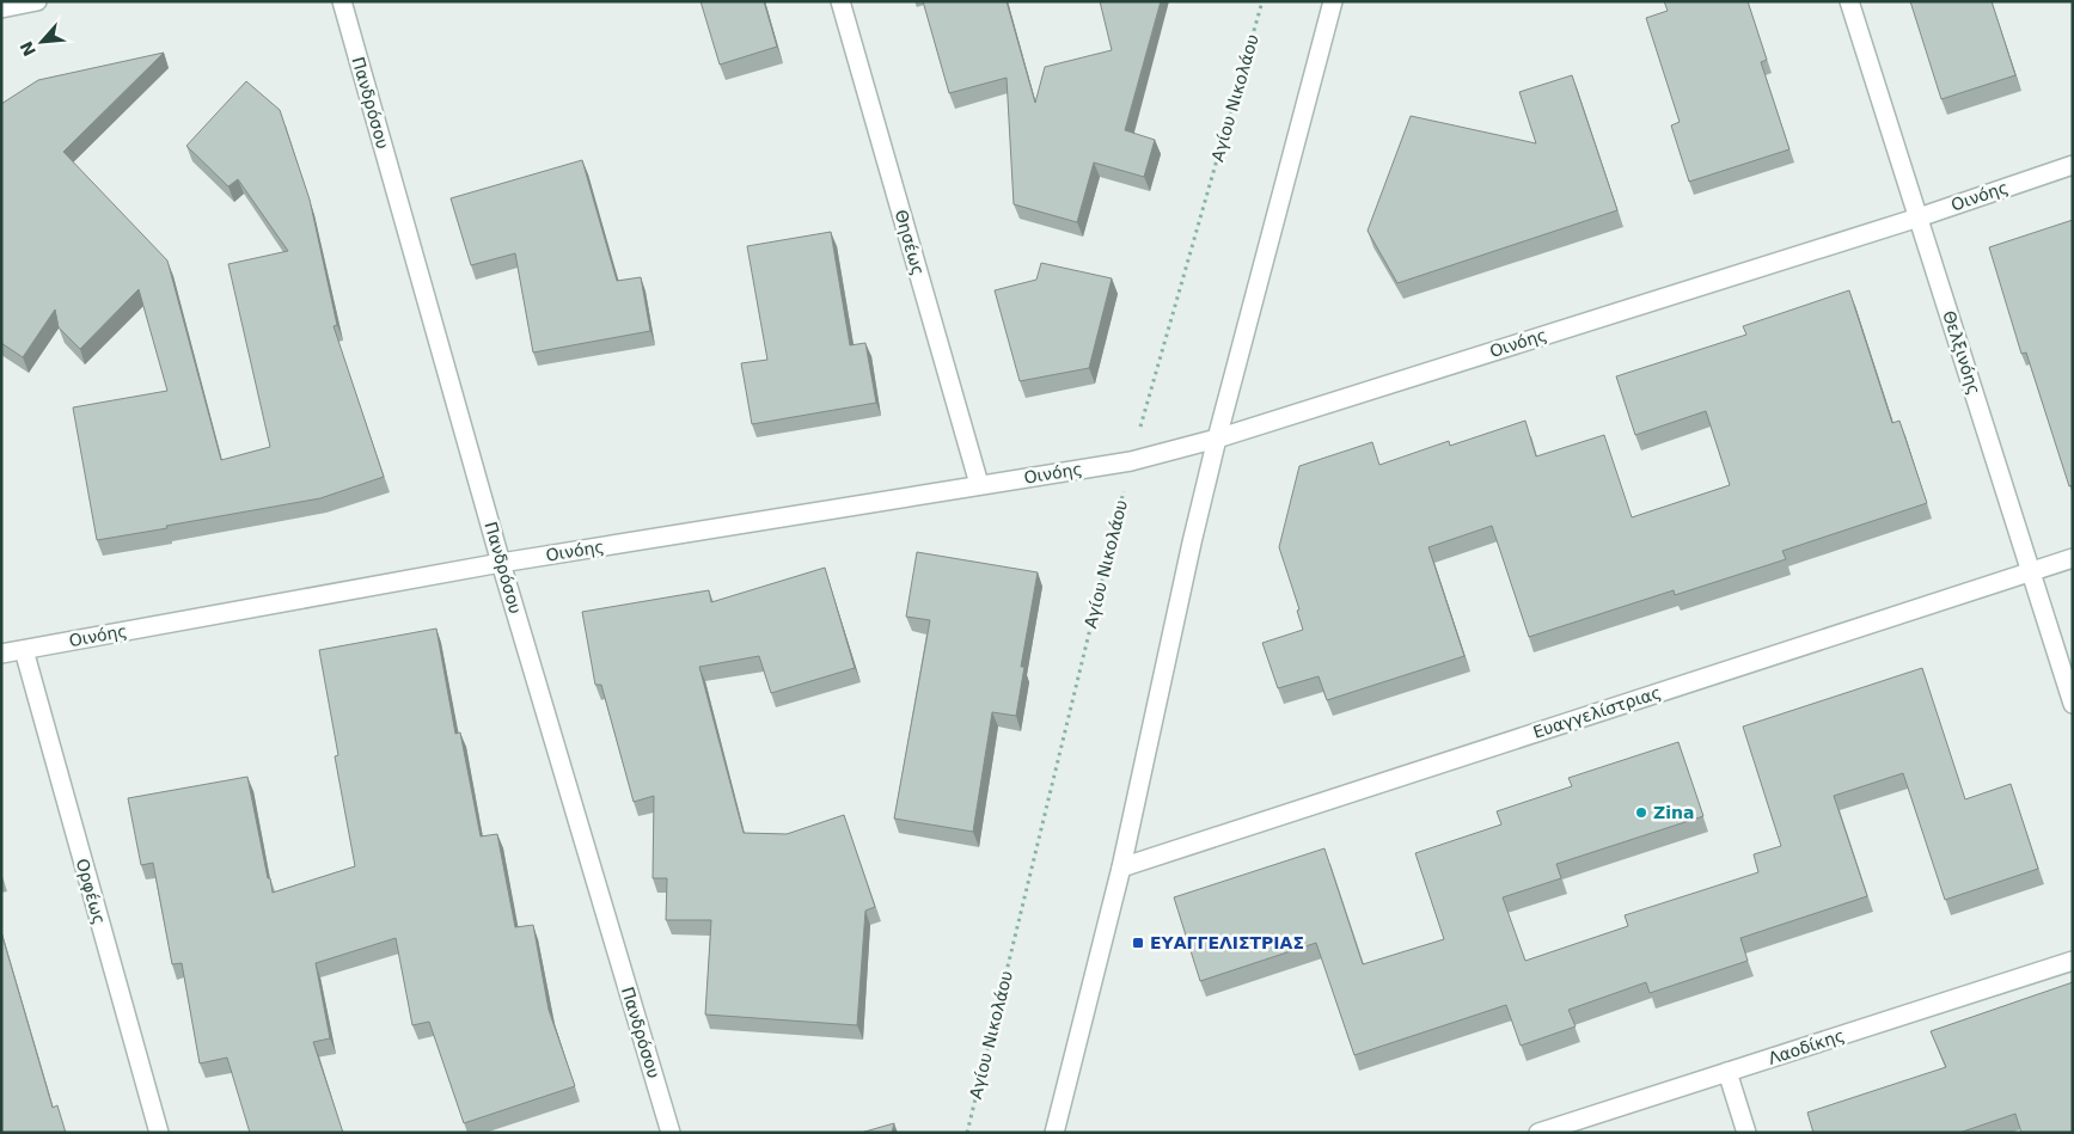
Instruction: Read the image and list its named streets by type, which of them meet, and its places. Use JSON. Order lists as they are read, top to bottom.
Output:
{
  "streets": {
    "street": [
      "Πανδρόσου",
      "Οινόης",
      "Θησέως",
      "Θελξινόης",
      "Ευαγγελίστριας",
      "Ορφέως",
      "Λαοδίκης"
    ],
    "path": ["Αγίου Νικολάου"]
  },
  "crossings": [
    ["Αγίου Νικολάου", "Οινόης"],
    ["Πανδρόσου", "Οινόης"],
    ["Οινόης", "Θησέως"],
    ["Οινόης", "Θελξινόης"],
    ["Οινόης", "Ορφέως"],
    ["Θελξινόης", "Ευαγγελίστριας"]
  ],
  "places": {
    "other": ["Zina"],
    "transit": ["ΕΥΑΓΓΕΛΙΣΤΡΙΑΣ"]
  },
  "north": "bottom left"
}
